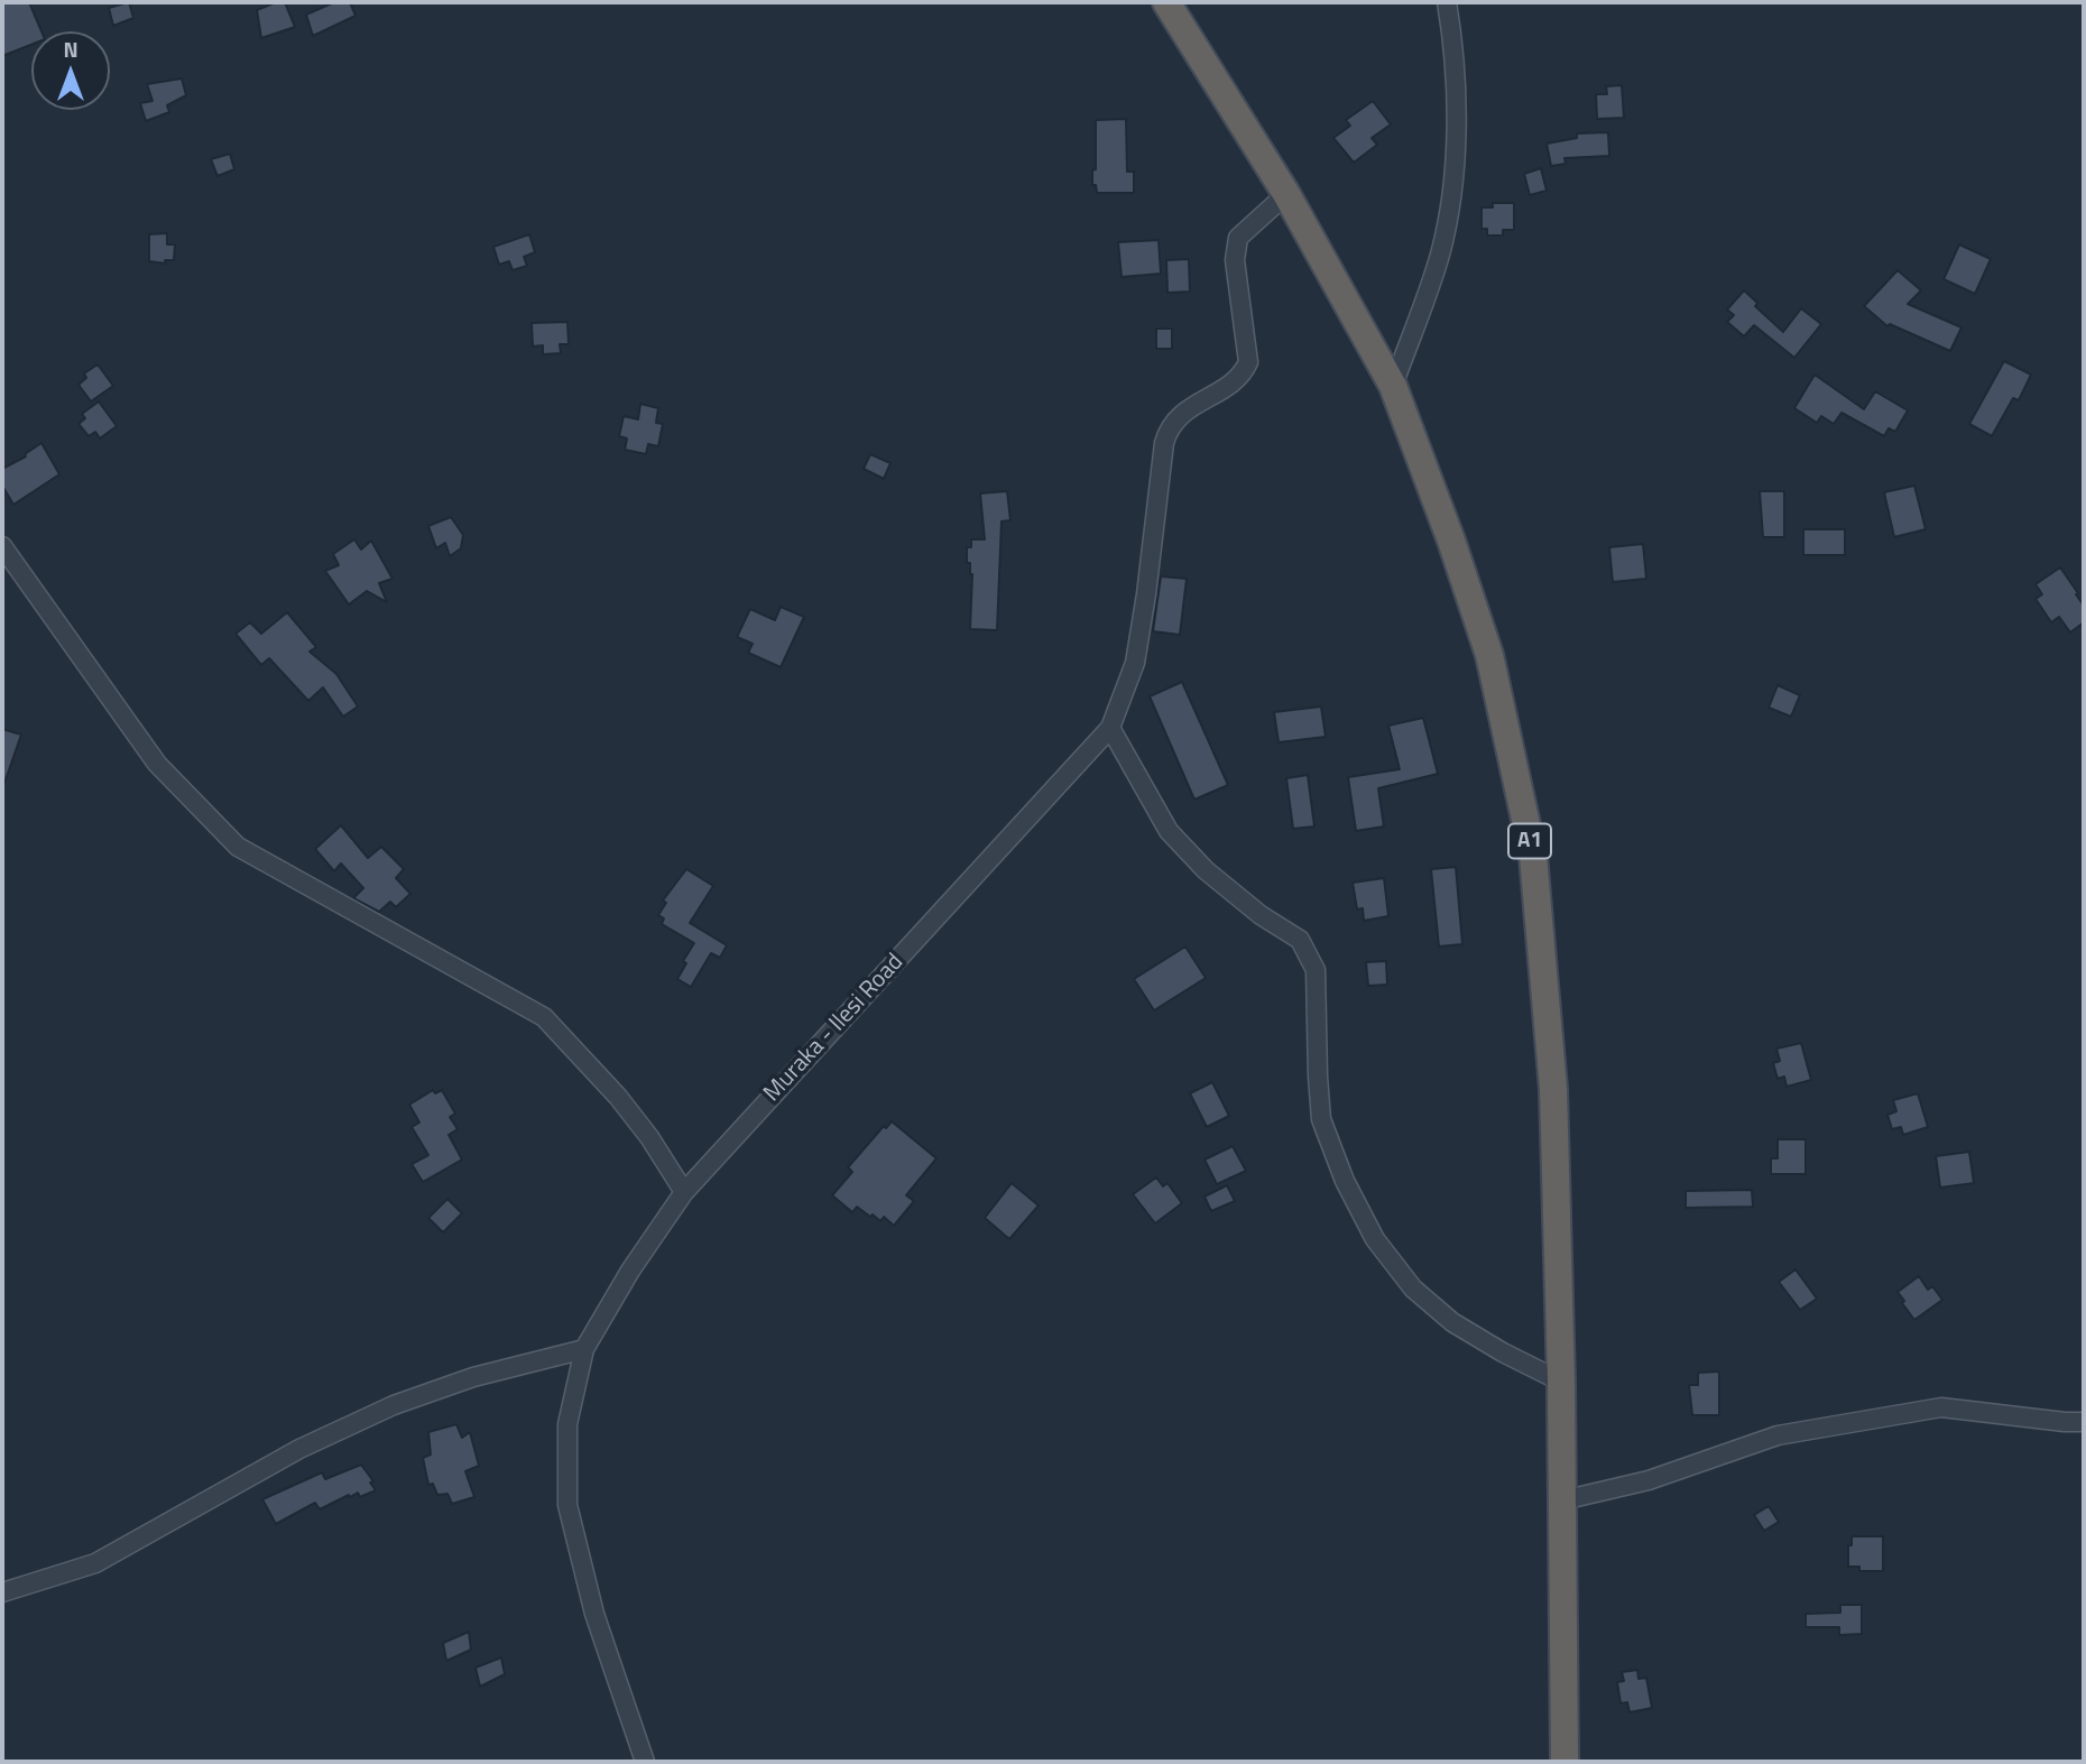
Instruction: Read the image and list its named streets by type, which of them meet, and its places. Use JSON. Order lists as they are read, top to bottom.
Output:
{
  "streets": {
    "highway": ["A1"],
    "street": ["Muraka - Ilesi Road"]
  },
  "crossings": [
    ["A1", "Muraka - Ilesi Road"]
  ],
  "north": "top"
}
